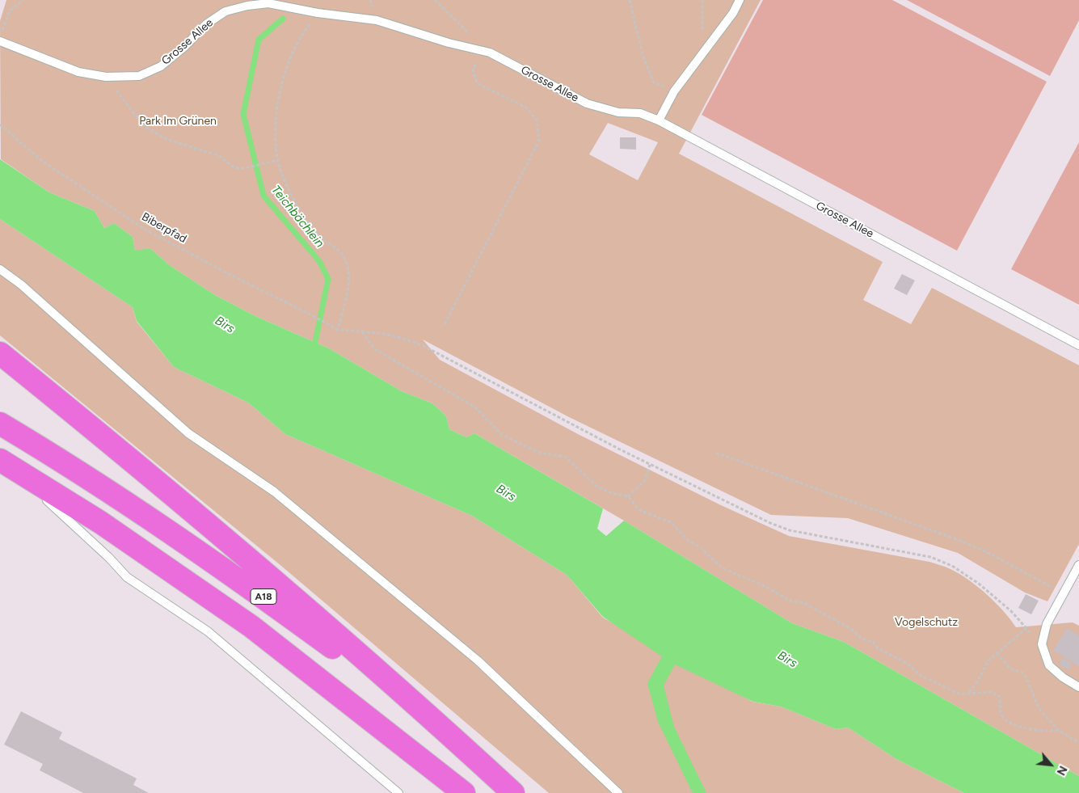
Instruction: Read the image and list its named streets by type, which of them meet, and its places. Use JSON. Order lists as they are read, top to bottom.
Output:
{
  "streets": {
    "highway": ["A18"],
    "lane": ["Grosse Allee"],
    "path": ["Biberpfad"]
  },
  "water": ["Teichbächlein", "Birs"],
  "parks": ["Park Im Grünen", "Vogelschutz"],
  "north": "bottom right"
}
